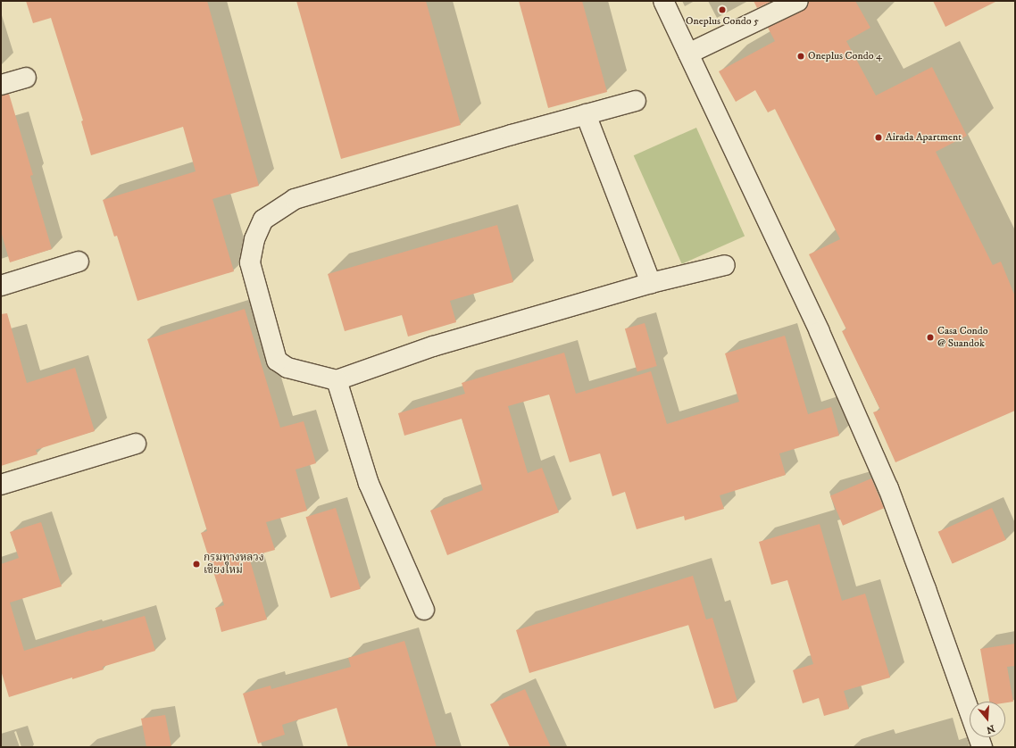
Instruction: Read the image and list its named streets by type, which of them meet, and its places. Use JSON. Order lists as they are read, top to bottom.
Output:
{
  "places": [
    "Oneplus Condo 5",
    "Oneplus Condo 4",
    "Airada Apartment",
    "Casa Condo @ Suandok",
    "กรมทางหลวง เชียงใหม่"
  ],
  "north": "bottom"
}
